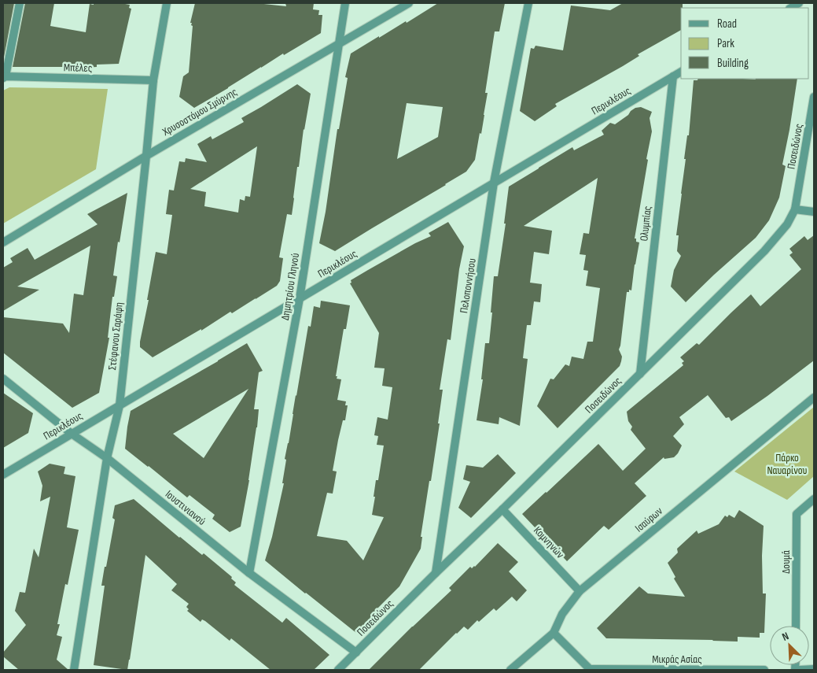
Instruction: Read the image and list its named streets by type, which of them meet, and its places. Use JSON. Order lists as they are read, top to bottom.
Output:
{
  "streets": {
    "street": [
      "Μπέλες",
      "Περικλέους",
      "Χρυσοστόμου Σμύρνης",
      "Ποσειδώνος",
      "Ολυμπίας",
      "Πελοποννήσου",
      "Δημητρίου Γληνού",
      "Στέφανου Σαράφη",
      "Ιουστινιανού",
      "Ισαύρων",
      "Κομνηνών",
      "Δουμά",
      "Μικράς Ασίας"
    ]
  },
  "crossings": [
    ["Μπέλες", "Στέφανου Σαράφη"],
    ["Περικλέους", "Ολυμπίας"],
    ["Περικλέους", "Πελοποννήσου"],
    ["Περικλέους", "Δημητρίου Γληνού"],
    ["Περικλέους", "Στέφανου Σαράφη"],
    ["Περικλέους", "Ιουστινιανού"],
    ["Χρυσοστόμου Σμύρνης", "Δημητρίου Γληνού"],
    ["Χρυσοστόμου Σμύρνης", "Στέφανου Σαράφη"],
    ["Ποσειδώνος", "Ολυμπίας"],
    ["Ποσειδώνος", "Πελοποννήσου"],
    ["Ποσειδώνος", "Ιουστινιανού"],
    ["Ποσειδώνος", "Κομνηνών"],
    ["Δημητρίου Γληνού", "Ιουστινιανού"],
    ["Στέφανου Σαράφη", "Ιουστινιανού"],
    ["Ισαύρων", "Κομνηνών"]
  ],
  "parks": ["Πάρκο Ναυαρίνου"],
  "legend": ["Road", "Park", "Building"],
  "north": "top left"
}
